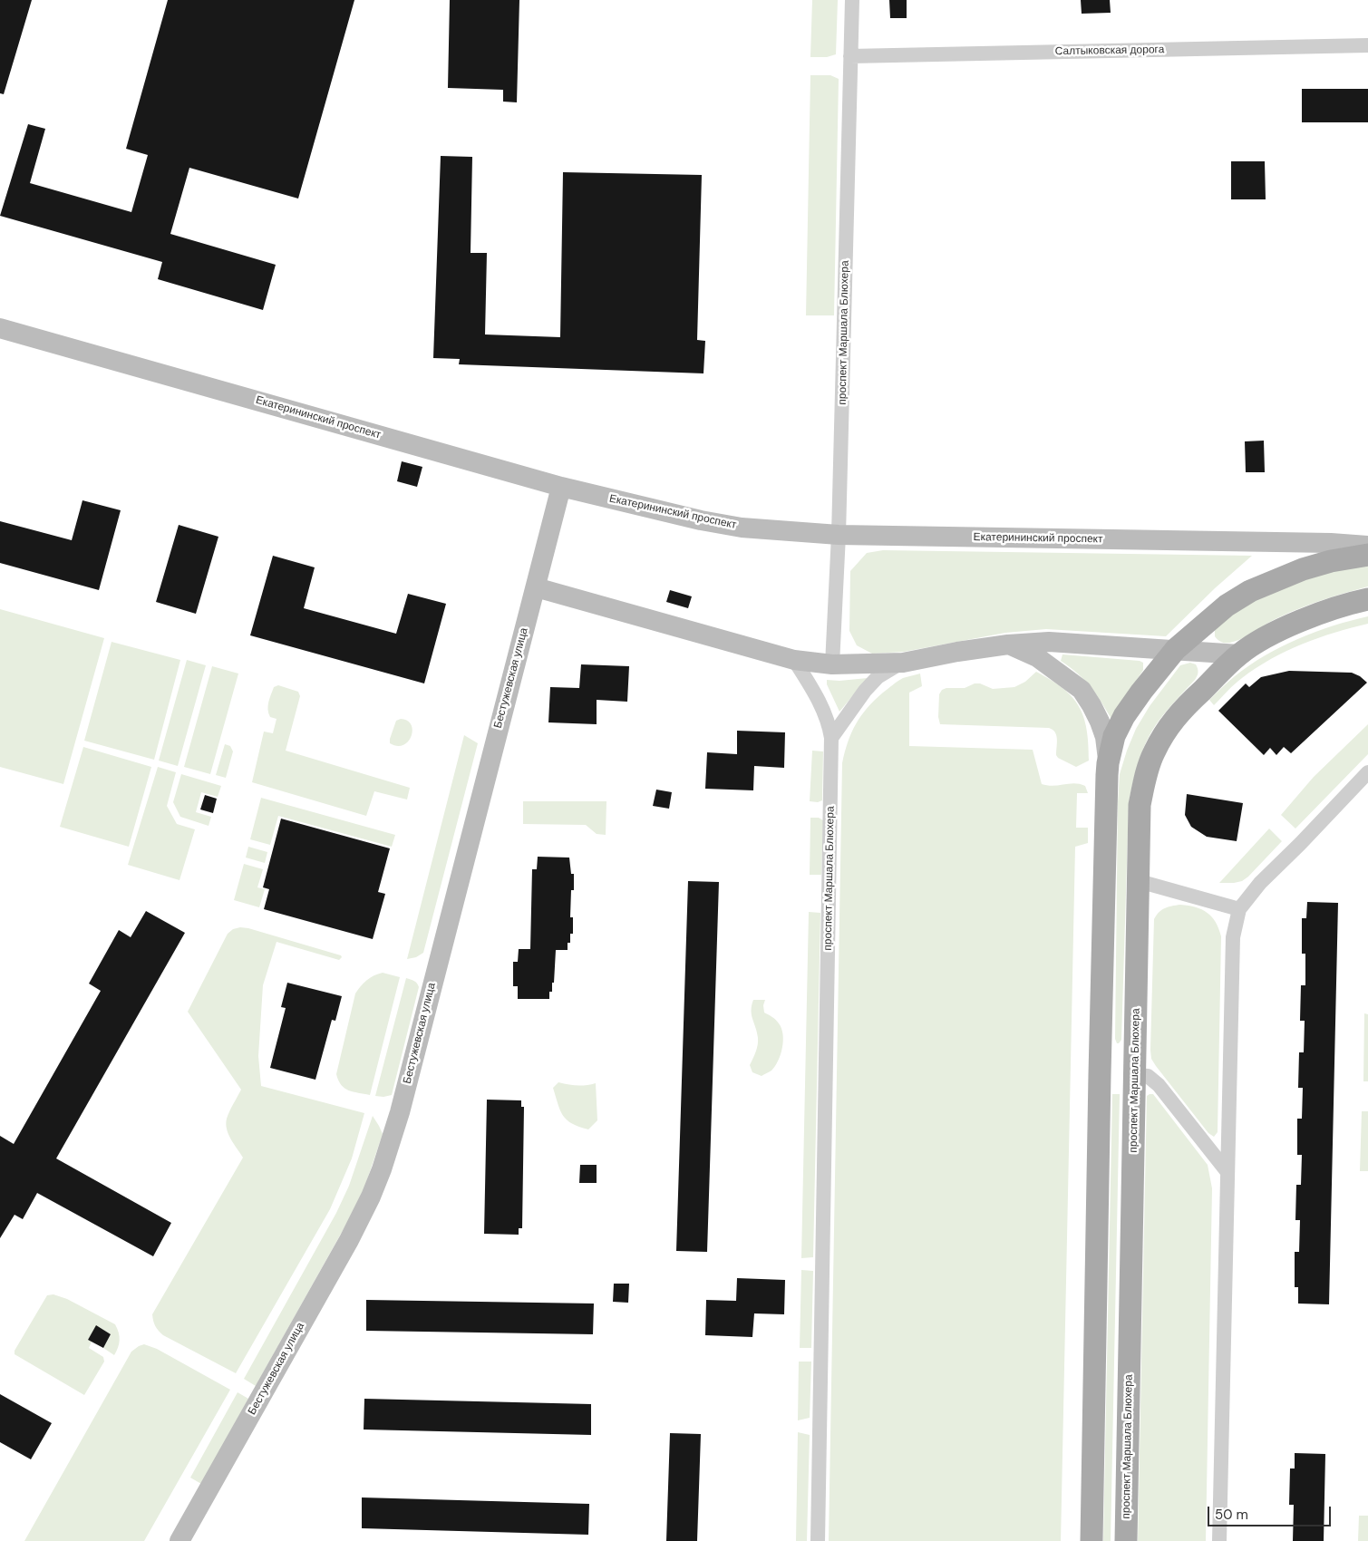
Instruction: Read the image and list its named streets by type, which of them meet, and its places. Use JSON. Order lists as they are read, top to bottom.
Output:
{
  "streets": {
    "main road": ["проспект Маршала Блюхера"],
    "street": ["Салтыковская дорога", "Екатерининский проспект", "Бестужевская улица"]
  },
  "crossings": [
    ["Салтыковская дорога", "проспект Маршала Блюхера"],
    ["проспект Маршала Блюхера", "Екатерининский проспект"],
    ["Екатерининский проспект", "Бестужевская улица"]
  ],
  "scale_bar": "50 m"
}
